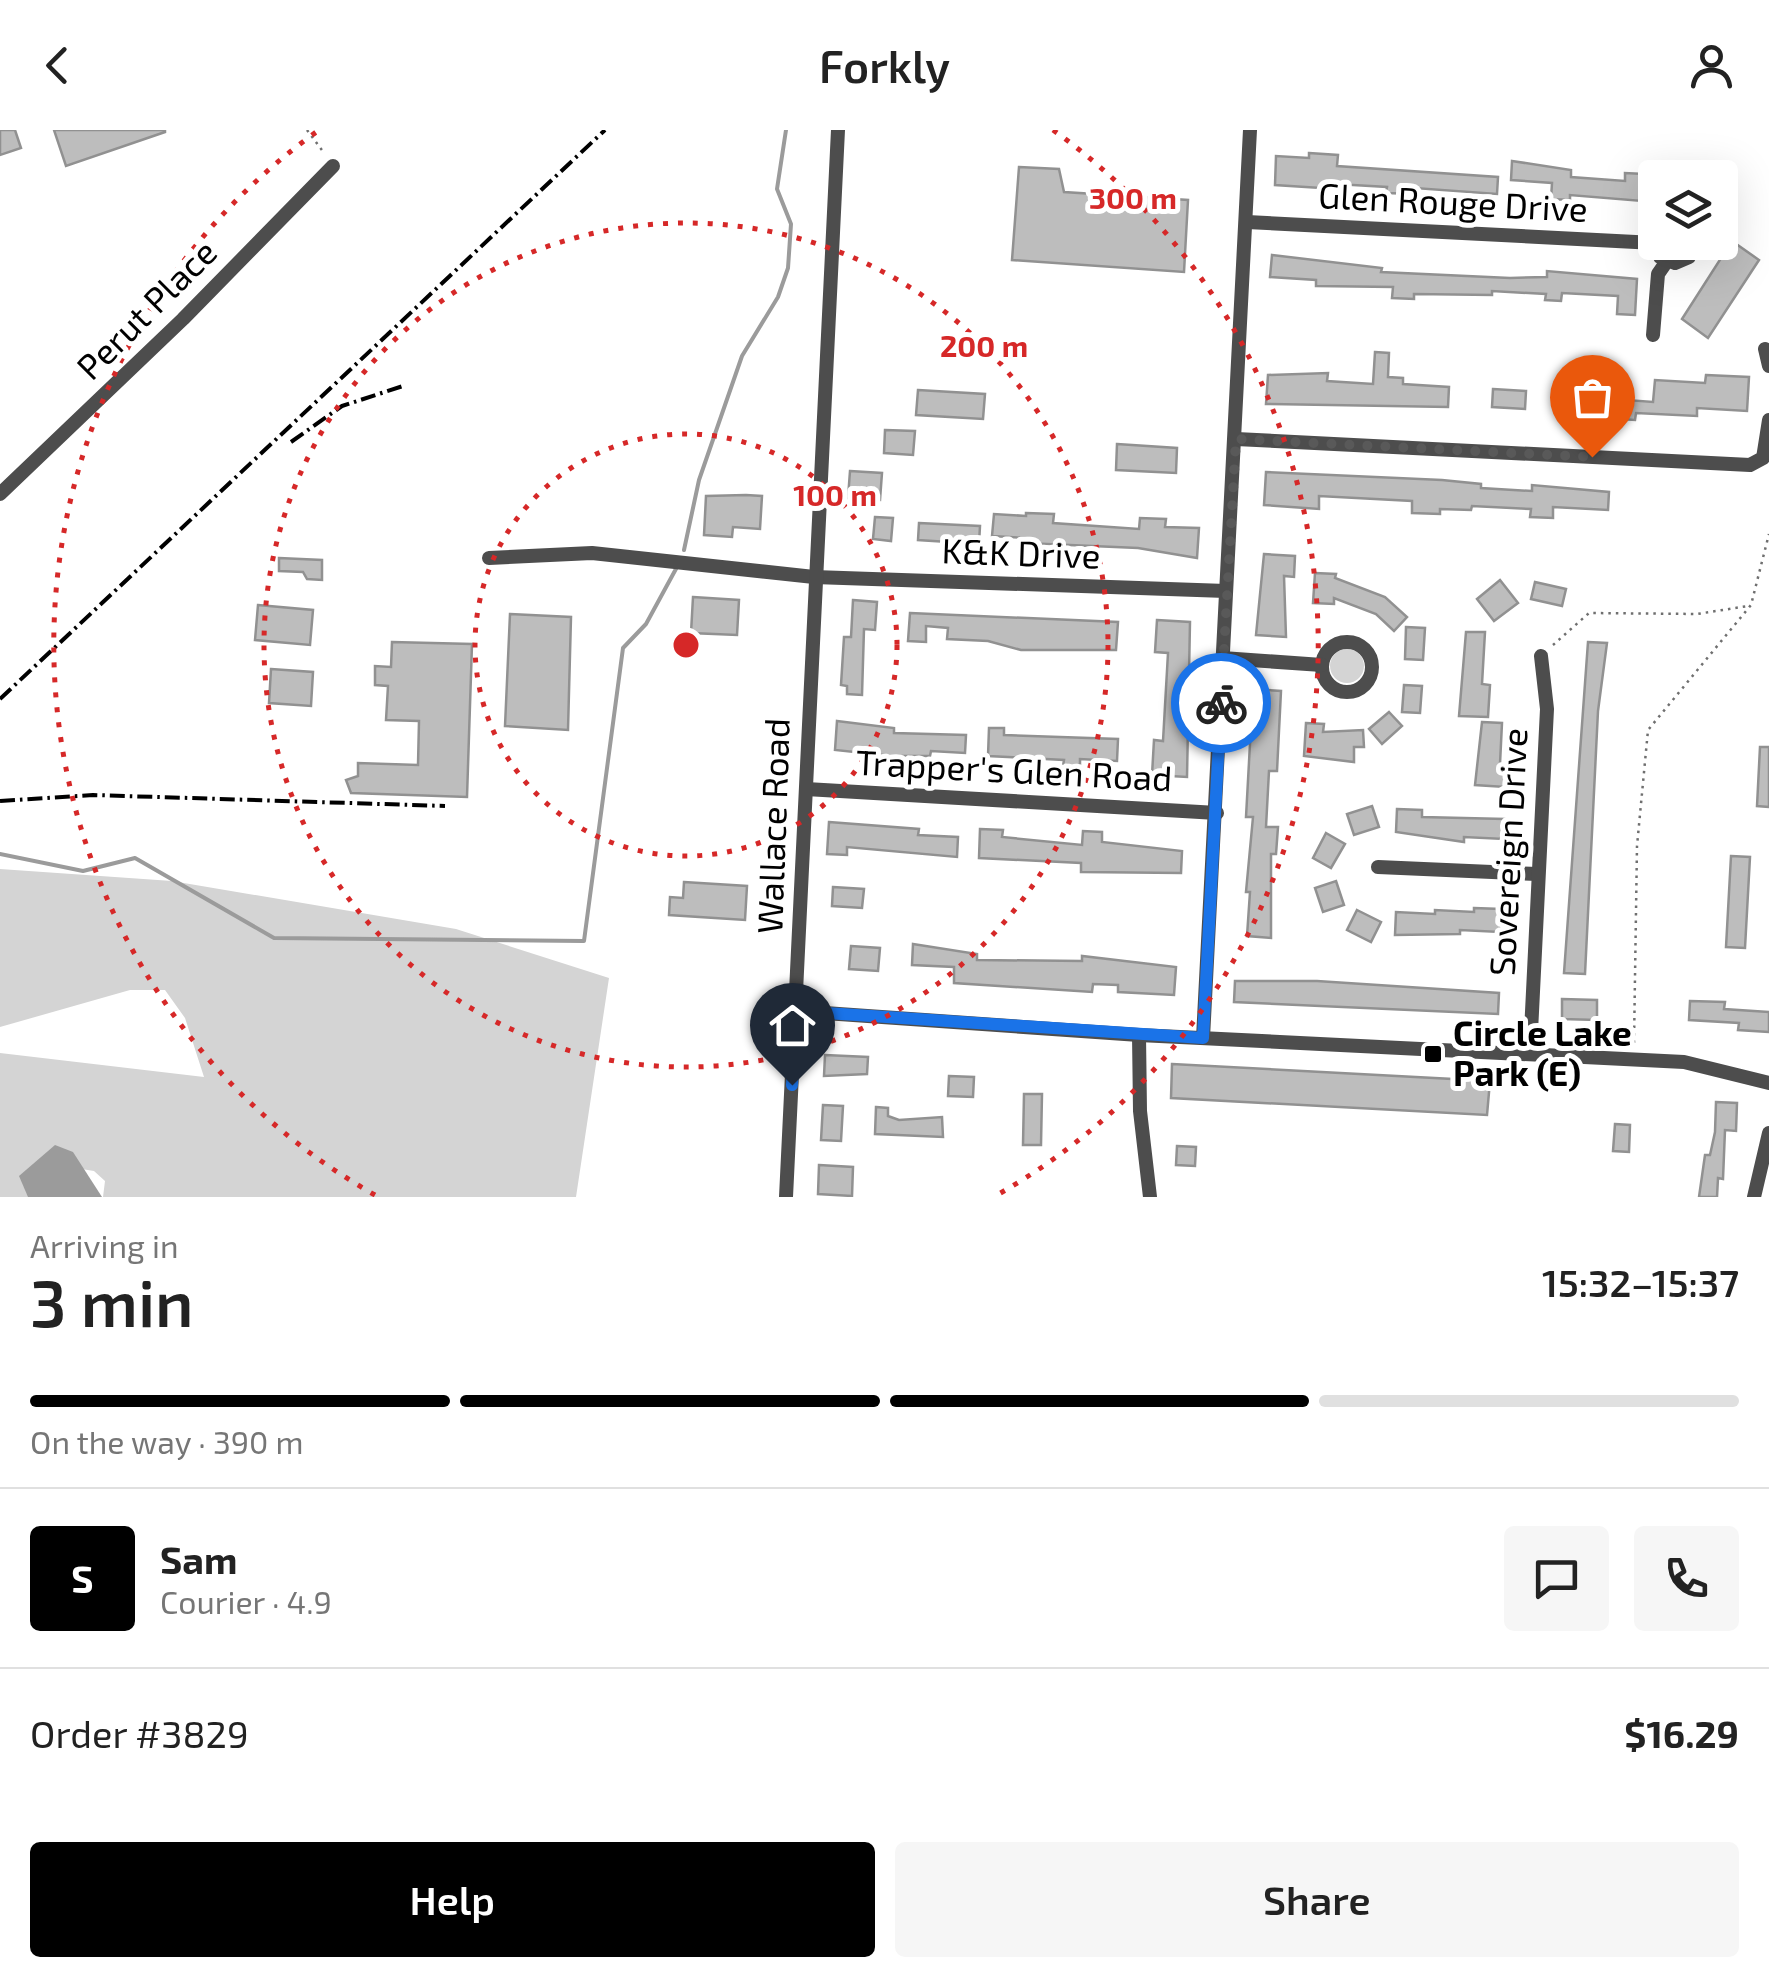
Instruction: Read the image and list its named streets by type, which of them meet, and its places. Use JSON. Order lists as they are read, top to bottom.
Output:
{
  "streets": {
    "street": [
      "Glen Rouge Drive",
      "Perut Place",
      "K&K Drive",
      "Trapper's Glen Road",
      "Wallace Road",
      "Sovereign Drive"
    ]
  },
  "crossings": [
    ["K&K Drive", "Wallace Road"],
    ["Trapper's Glen Road", "Wallace Road"]
  ],
  "places": {
    "transit": ["Circle Lake Park (E)"]
  },
  "page": {
    "header": "Forkly",
    "heading": ["3 min", "Arriving in", "15:32–15:37"],
    "panel": [
      "Sam",
      "Courier · 4.9",
      "Order #3829",
      "$16.29"
    ],
    "bar": "On the way · 390 m",
    "round": "S",
    "buttons": ["Help", "Share"]
  },
  "rings": ["300 m", "200 m", "100 m"]
}
